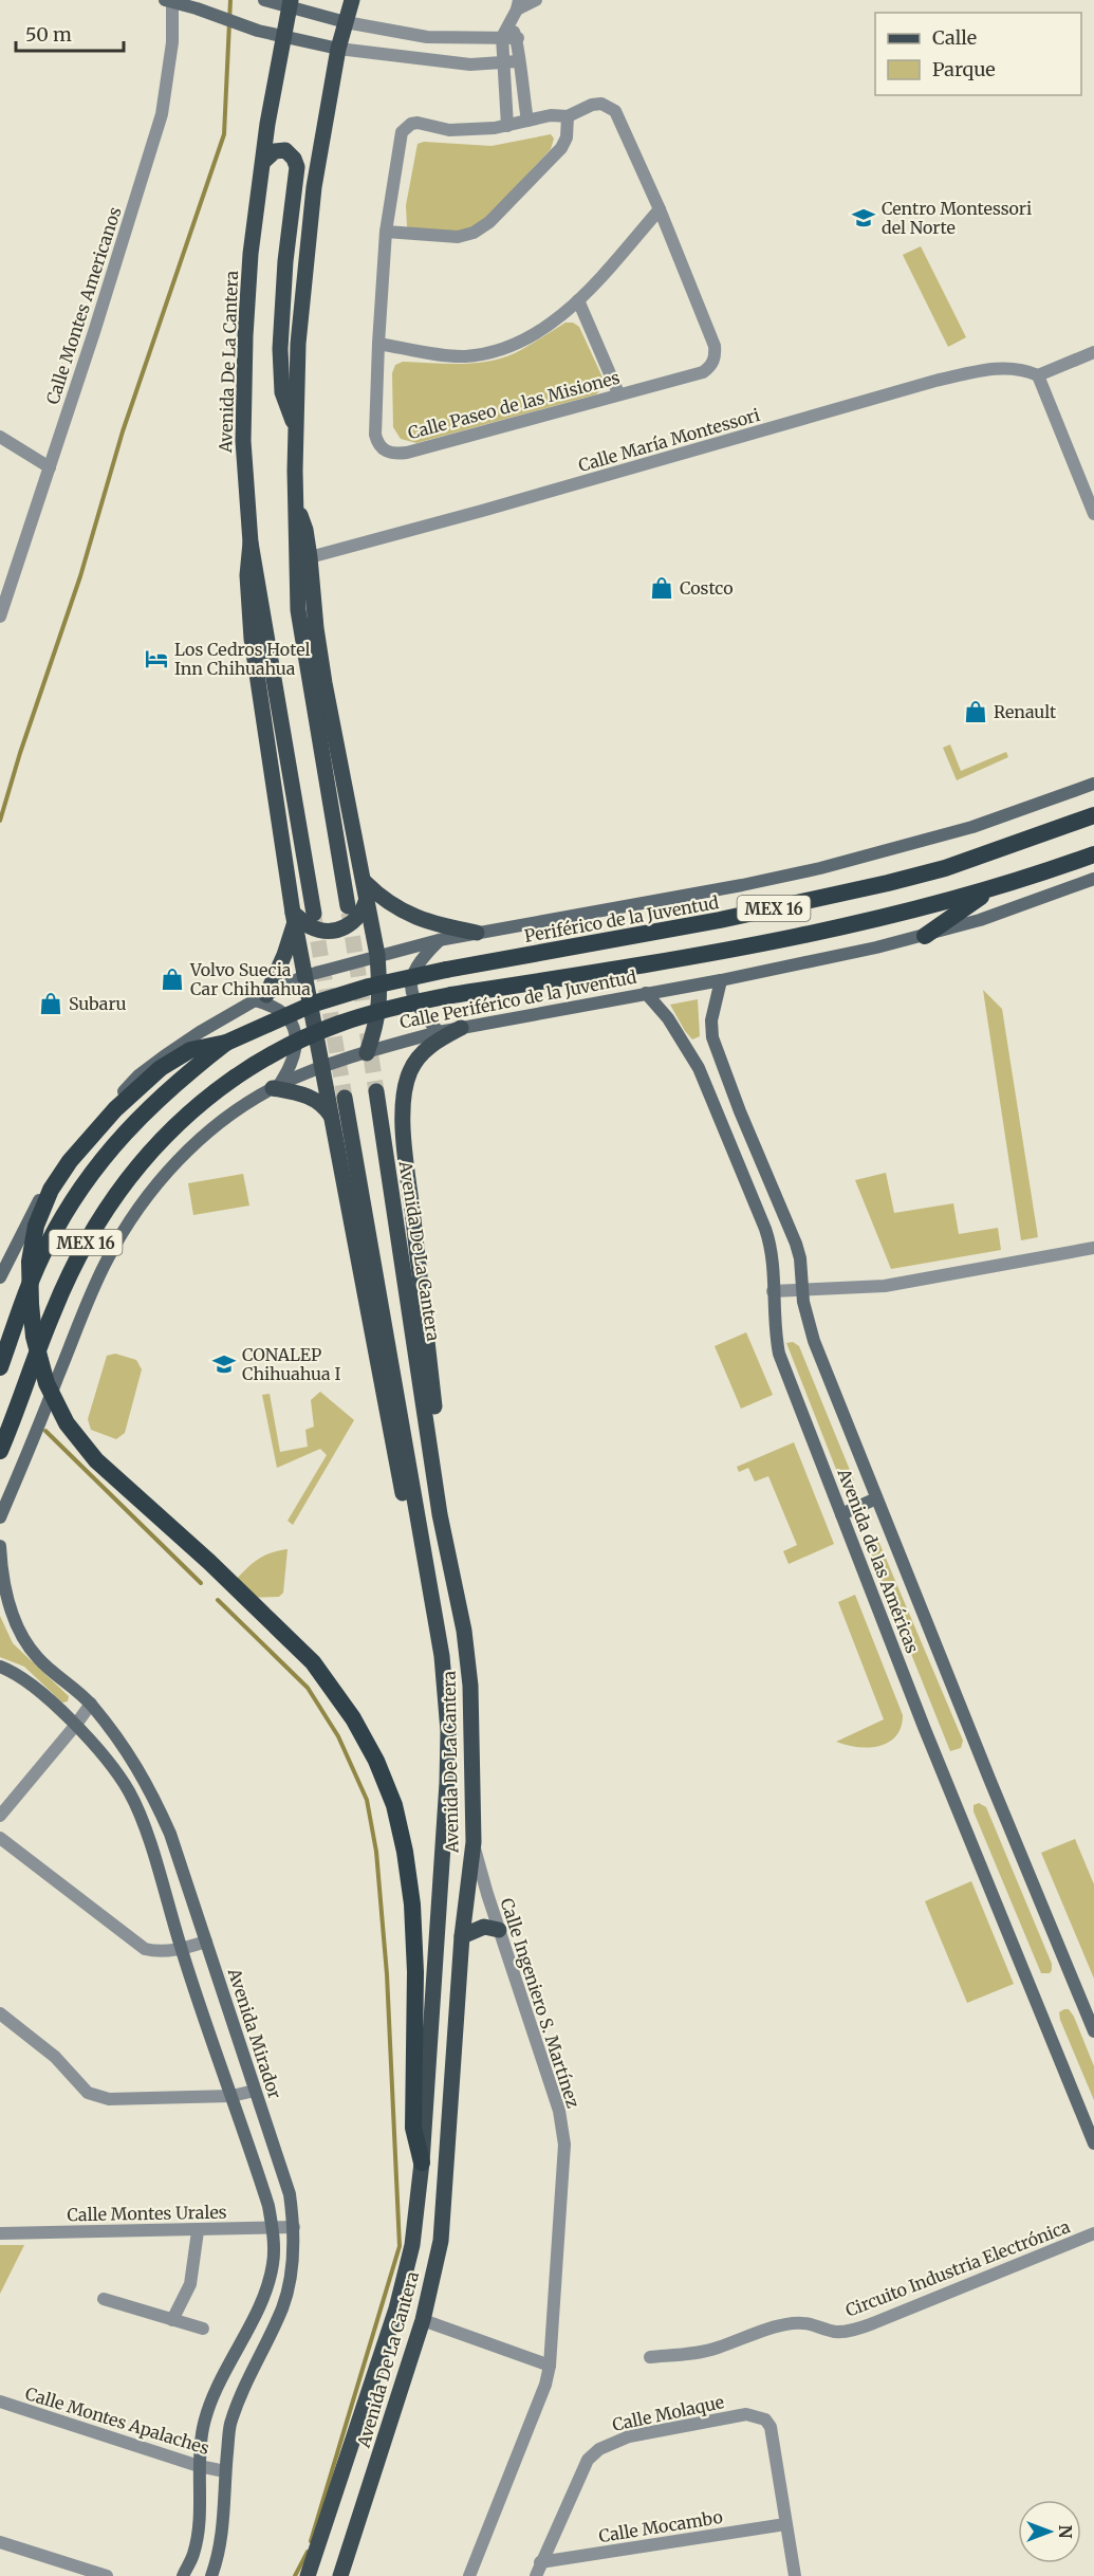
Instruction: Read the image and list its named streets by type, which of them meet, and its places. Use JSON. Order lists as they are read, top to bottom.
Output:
{
  "streets": {
    "highway": ["MEX 16", "Periférico de la Juventud", "Calle Periférico de la Juventud"],
    "main road": ["Avenida De La Cantera", "Avenida de las Américas", "Avenida Mirador"],
    "street": [
      "Calle Montes Americanos",
      "Calle Paseo de las Misiones",
      "Calle María Montessori",
      "Calle Ingeniero S. Martínez",
      "Calle Montes Urales",
      "Circuito Industria Electrónica",
      "Calle Molaque",
      "Calle Montes Apalaches",
      "Calle Mocambo"
    ]
  },
  "crossings": [
    ["Avenida De La Cantera", "Calle Ingeniero S. Martínez"],
    ["MEX 16", "Periférico de la Juventud"],
    ["MEX 16", "Calle Periférico de la Juventud"],
    ["Calle Periférico de la Juventud", "Avenida de las Américas"],
    ["Avenida Mirador", "Calle Montes Urales"],
    ["Avenida Mirador", "Calle Montes Apalaches"],
    ["Calle Molaque", "Calle Mocambo"]
  ],
  "places": {
    "school or university": ["Centro Montessori del Norte", "CONALEP Chihuahua I"],
    "shop": [
      "Costco",
      "Renault",
      "Volvo Suecia Car Chihuahua",
      "Subaru"
    ],
    "hotel": ["Los Cedros Hotel Inn Chihuahua"]
  },
  "legend": ["Calle", "Parque"],
  "scale_bar": "50 m",
  "north": "right"
}
